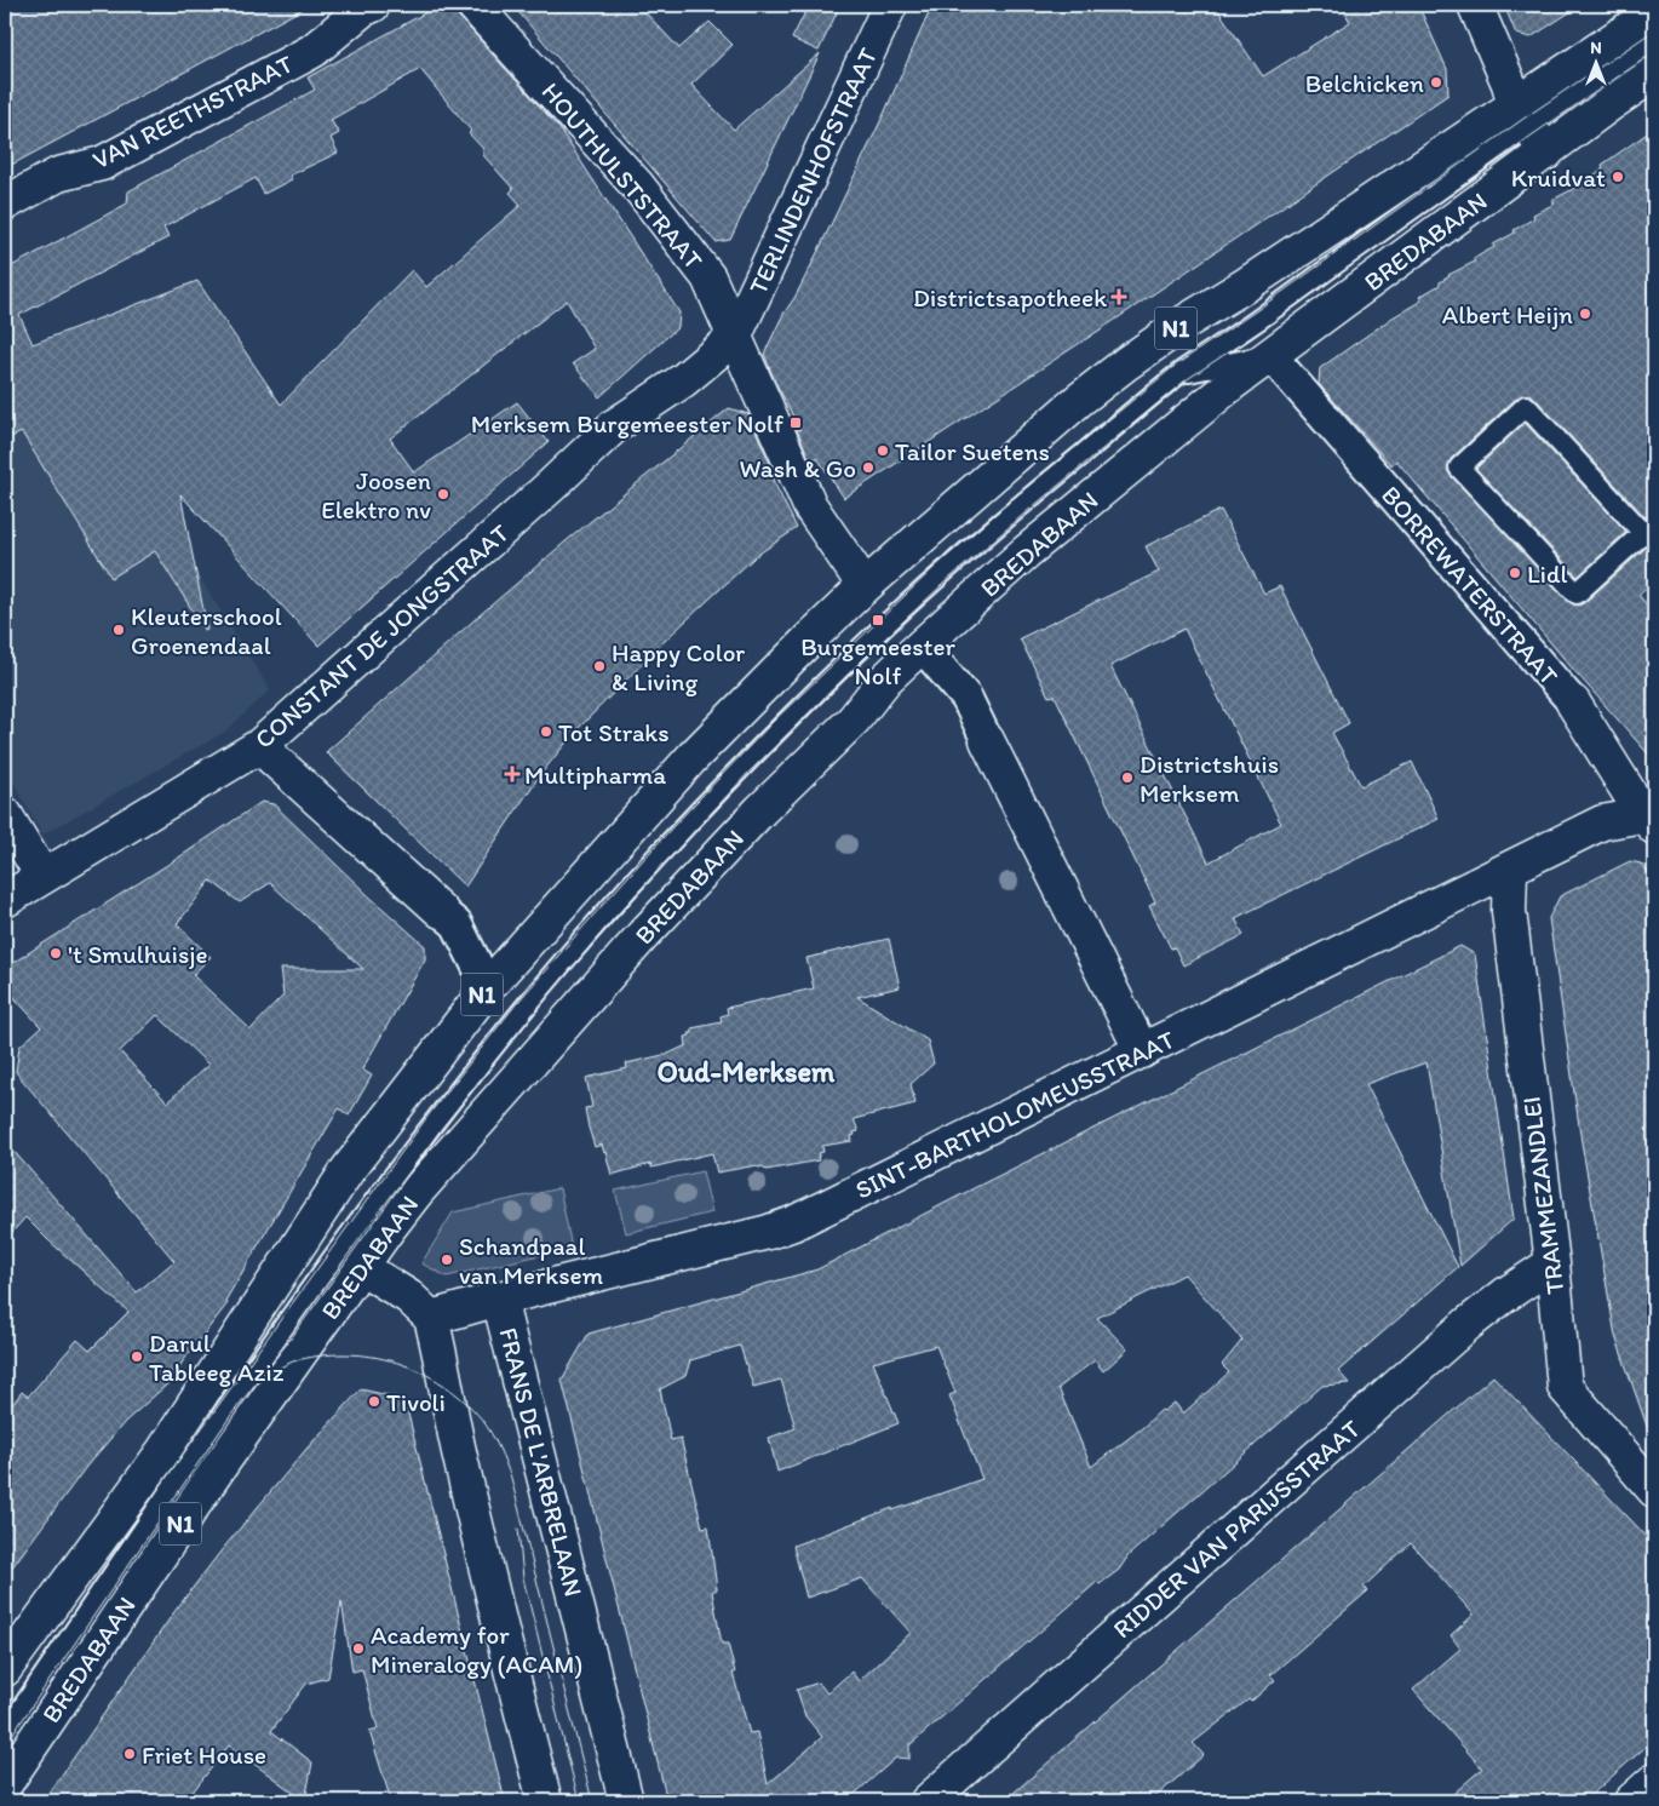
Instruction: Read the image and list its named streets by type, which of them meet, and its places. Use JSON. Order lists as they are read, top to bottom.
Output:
{
  "streets": {
    "street": [
      "VAN REETHSTRAAT",
      "TERLINDENHOFSTRAAT",
      "HOUTHULSTSTRAAT",
      "BREDABAAN",
      "N1",
      "BORREWATERSTRAAT",
      "CONSTANT DE JONGSTRAAT",
      "SINT-BARTHOLOMEUSSTRAAT",
      "TRAMMEZANDLEI",
      "FRANS DE L'ARBRELAAN",
      "RIDDER VAN PARIJSSTRAAT"
    ]
  },
  "crossings": [
    ["TERLINDENHOFSTRAAT", "HOUTHULSTSTRAAT"],
    ["TERLINDENHOFSTRAAT", "CONSTANT DE JONGSTRAAT"],
    ["HOUTHULSTSTRAAT", "BREDABAAN"],
    ["HOUTHULSTSTRAAT", "CONSTANT DE JONGSTRAAT"],
    ["BREDABAAN", "BORREWATERSTRAAT"],
    ["BORREWATERSTRAAT", "SINT-BARTHOLOMEUSSTRAAT"],
    ["SINT-BARTHOLOMEUSSTRAAT", "TRAMMEZANDLEI"],
    ["SINT-BARTHOLOMEUSSTRAAT", "FRANS DE L'ARBRELAAN"],
    ["TRAMMEZANDLEI", "RIDDER VAN PARIJSSTRAAT"]
  ],
  "districts": ["Oud-Merksem"],
  "places": {
    "other": [
      "Belchicken",
      "Kruidvat",
      "Albert Heijn",
      "Tailor Suetens",
      "Wash & Go",
      "Joosen Elektro nv",
      "Lidl",
      "Kleuterschool Groenendaal",
      "Happy Color & Living",
      "Tot Straks",
      "Districtshuis Merksem",
      "'t Smulhuisje",
      "Schandpaal van Merksem",
      "Darul Tableeg Aziz",
      "Tivoli",
      "Academy for Mineralogy (ACAM)",
      "Friet House"
    ],
    "health": ["Districtsapotheek", "Multipharma"],
    "transit": ["Merksem Burgemeester Nolf", "Burgemeester Nolf"]
  },
  "north": "top"
}
